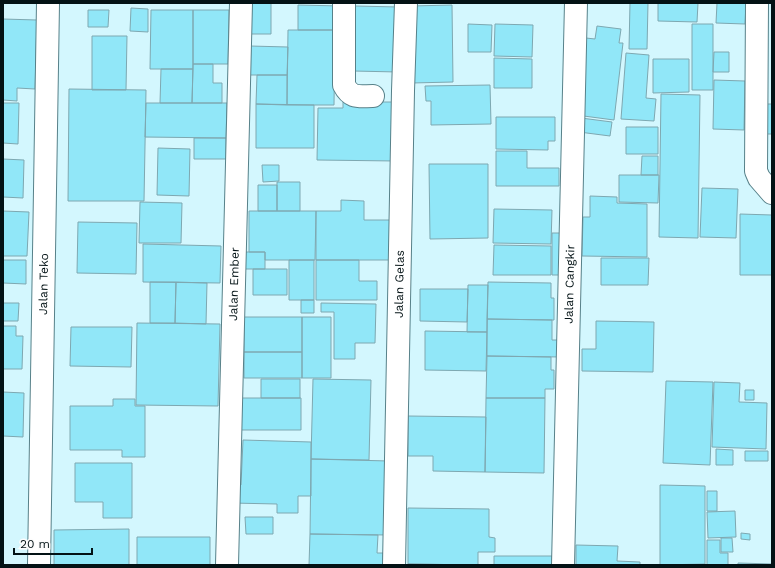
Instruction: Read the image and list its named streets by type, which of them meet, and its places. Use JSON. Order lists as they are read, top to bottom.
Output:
{
  "streets": {
    "street": [
      "Jalan Teko",
      "Jalan Ember",
      "Jalan Gelas",
      "Jalan Cangkir"
    ]
  },
  "scale_bar": "20 m"
}
